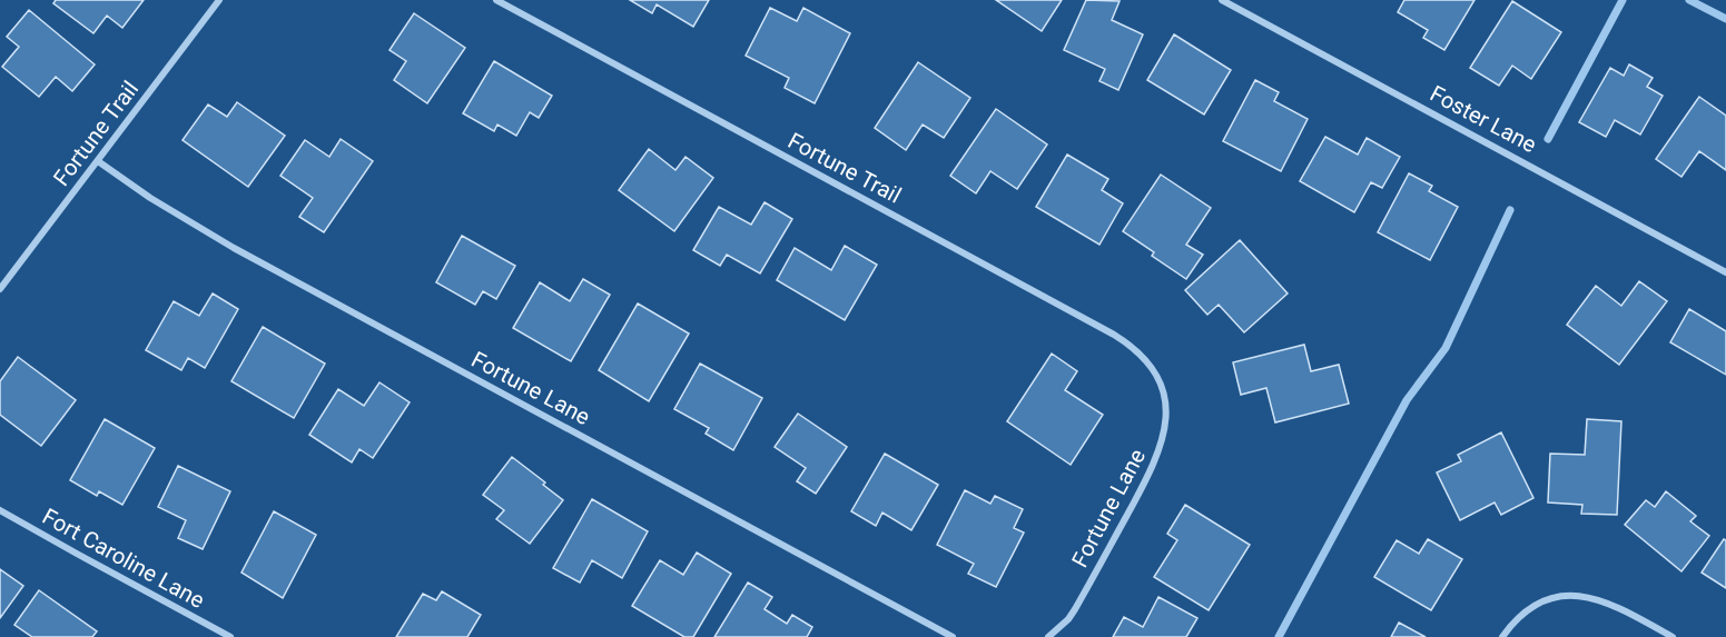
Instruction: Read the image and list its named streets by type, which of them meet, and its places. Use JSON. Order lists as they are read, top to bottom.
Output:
{
  "streets": {
    "street": [
      "Foster Lane",
      "Fortune Trail",
      "Fortune Lane",
      "Fort Caroline Lane"
    ]
  },
  "crossings": [
    ["Fortune Trail", "Fortune Lane"]
  ]
}
